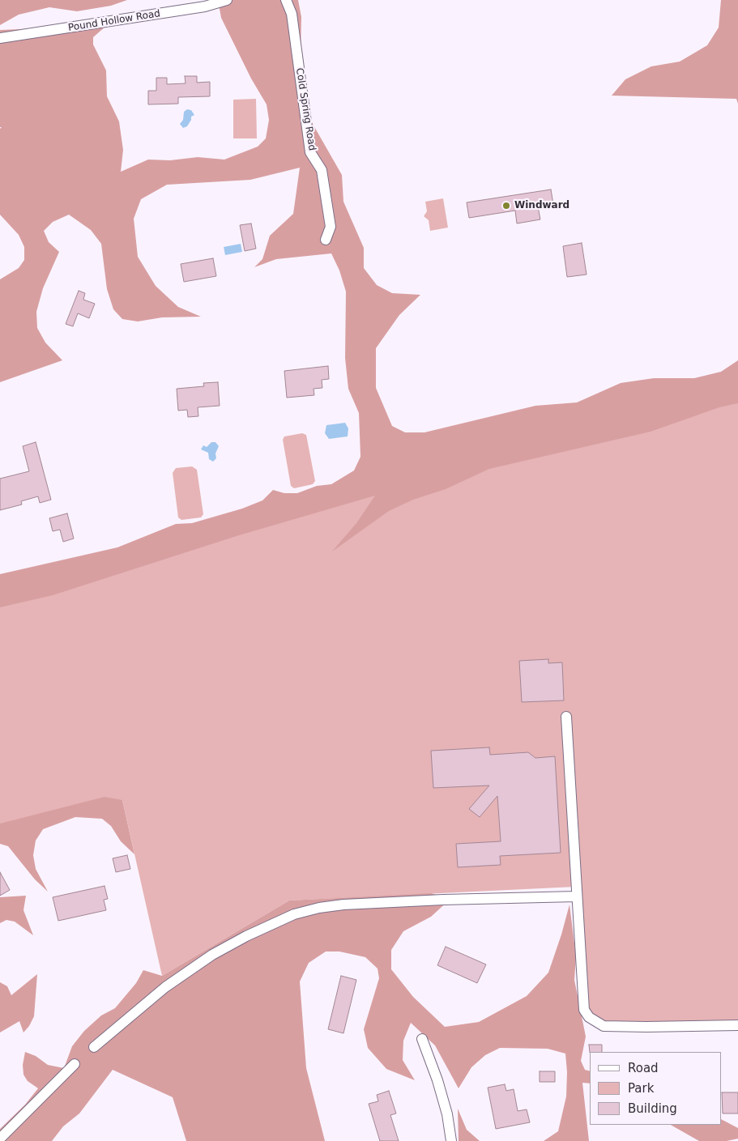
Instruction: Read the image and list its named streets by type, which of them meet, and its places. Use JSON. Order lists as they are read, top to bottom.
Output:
{
  "streets": {
    "street": ["Pound Hollow Road", "Cold Spring Road"]
  },
  "places": ["Windward"],
  "legend": ["Road", "Park", "Building"]
}
